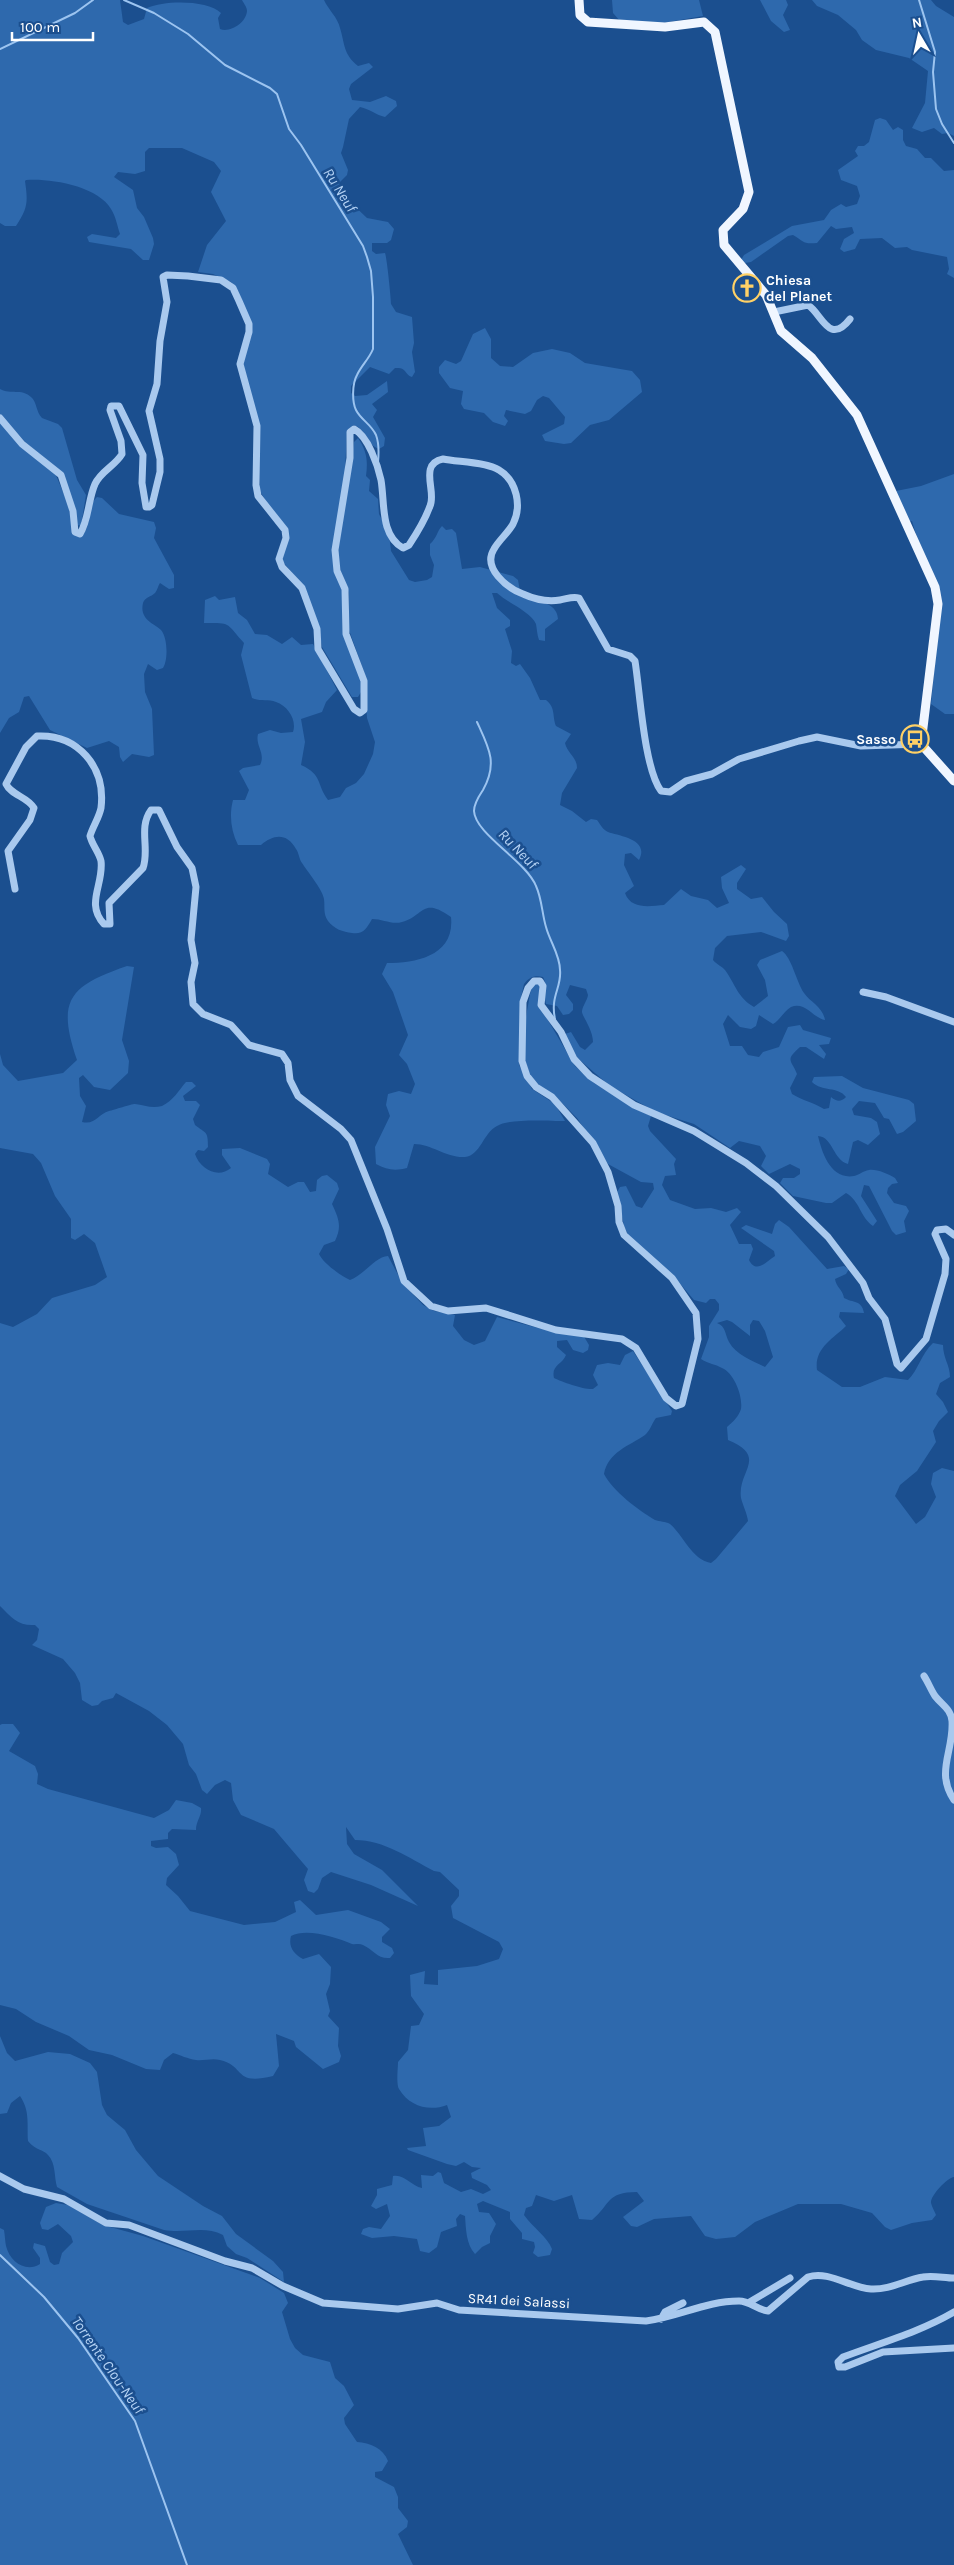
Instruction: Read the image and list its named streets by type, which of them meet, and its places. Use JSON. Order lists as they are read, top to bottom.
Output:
{
  "streets": {
    "street": ["SR41 dei Salassi"]
  },
  "water": ["Ru Neuf", "Torrente Clou-Neuf"],
  "places": {
    "church": ["Chiesa del Planet"],
    "bus stop": ["Sasso"]
  },
  "scale_bar": "100 m",
  "north": "top"
}
